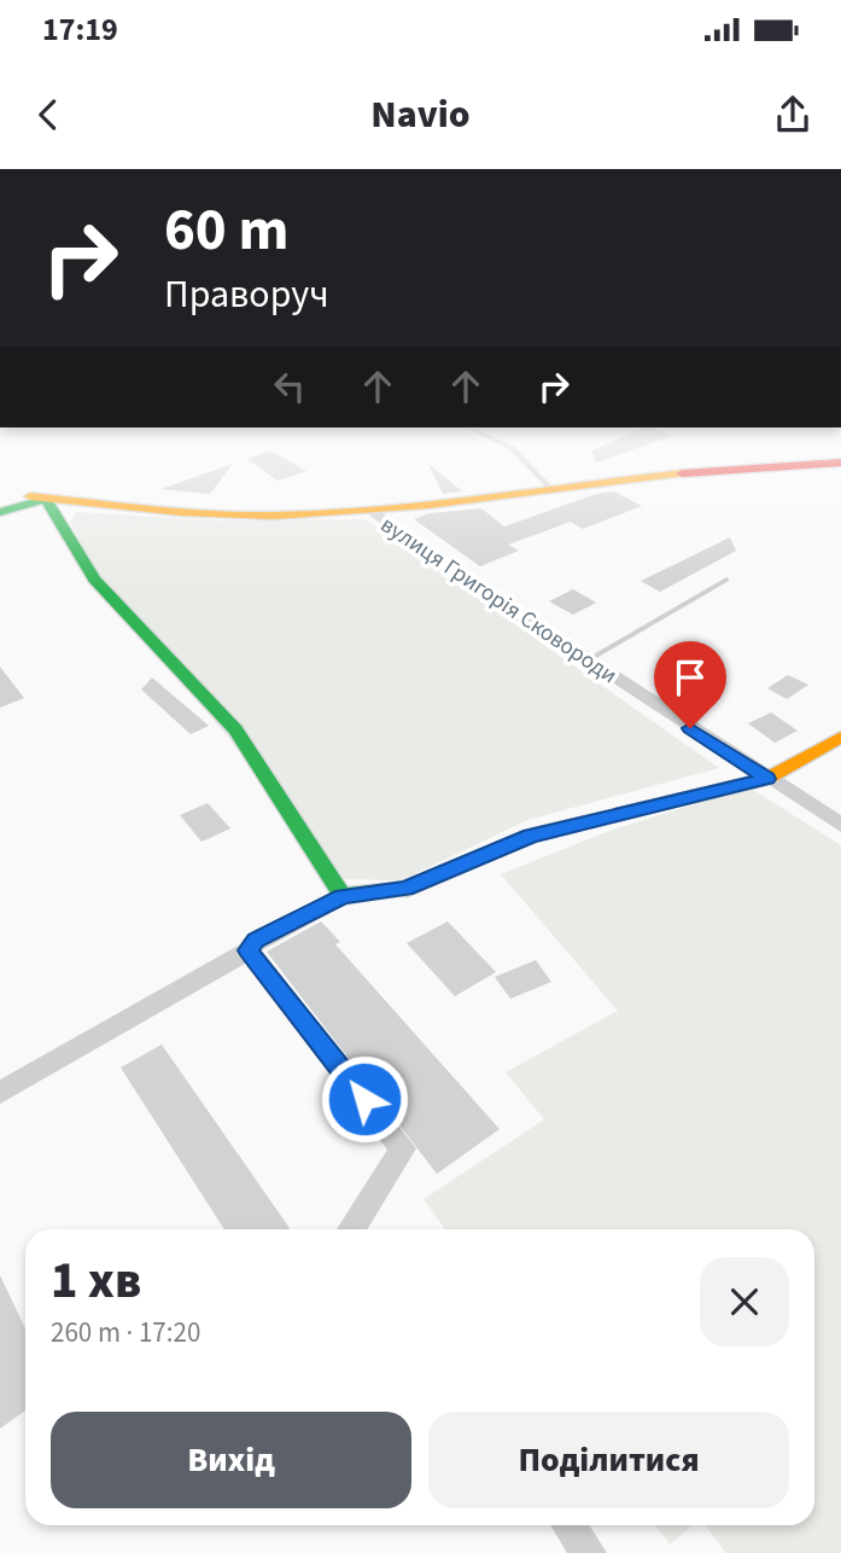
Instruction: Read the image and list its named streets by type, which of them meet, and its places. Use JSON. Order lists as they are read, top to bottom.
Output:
{
  "streets": {
    "street": ["вулиця Григорія Сковороди"]
  },
  "page": {
    "status": "17:19",
    "header": "Navio",
    "turn": ["60 m", "Праворуч"],
    "heading": ["1 хв", "260 m · 17:20"],
    "buttons": ["Вихід", "Поділитися"]
  }
}
